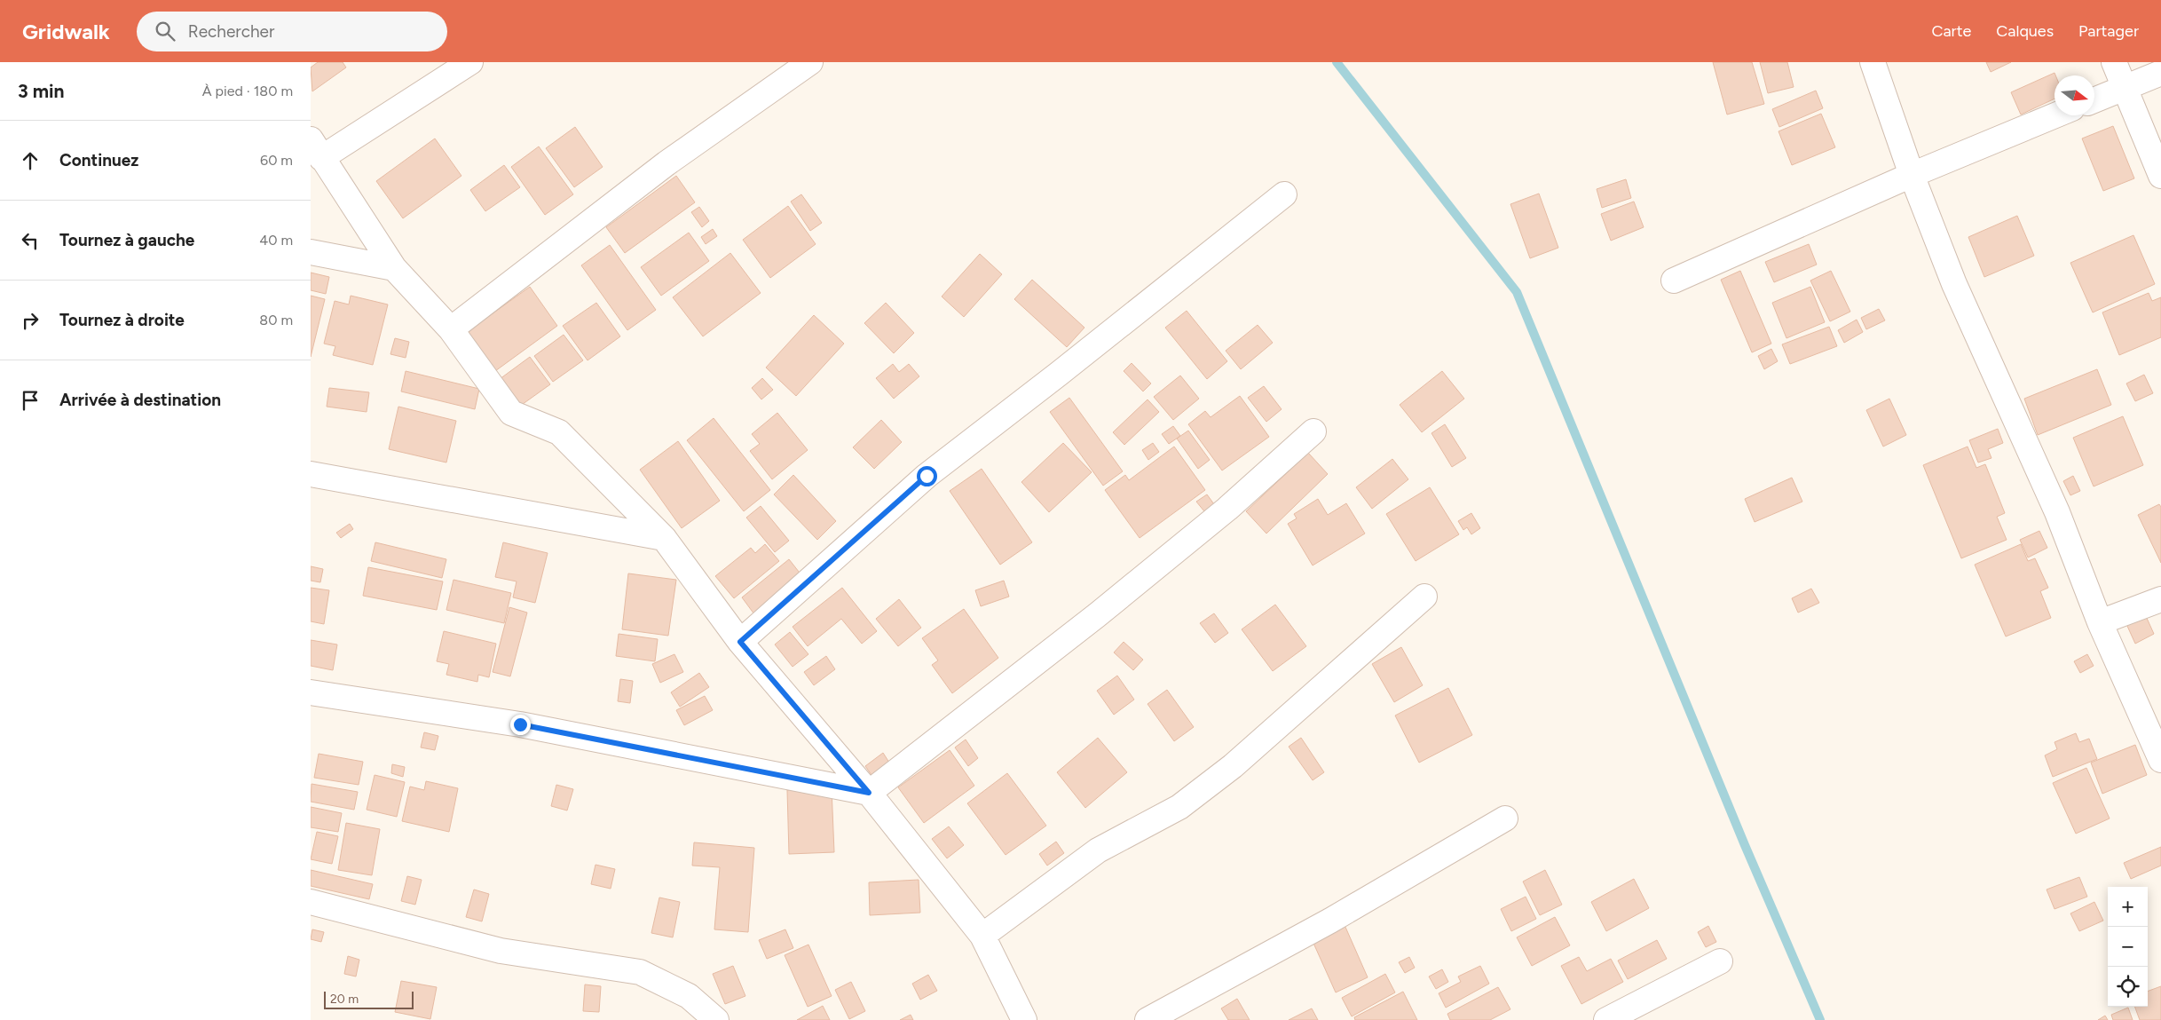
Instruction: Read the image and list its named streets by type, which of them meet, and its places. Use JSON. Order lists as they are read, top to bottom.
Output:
{
  "scale_bar": "20 m",
  "north": "right",
  "page": {
    "header": "Gridwalk",
    "search": "Rechercher",
    "nav": ["Carte", "Calques", "Partager"],
    "heading": ["3 min", "À pied · 180 m"],
    "list": [
      ["Continuez", "60 m"],
      ["Tournez à gauche", "40 m"],
      ["Tournez à droite", "80 m"],
      "Arrivée à destination"
    ],
    "map_buttons": ["+", "−"],
    "scale": "20 m"
  }
}
